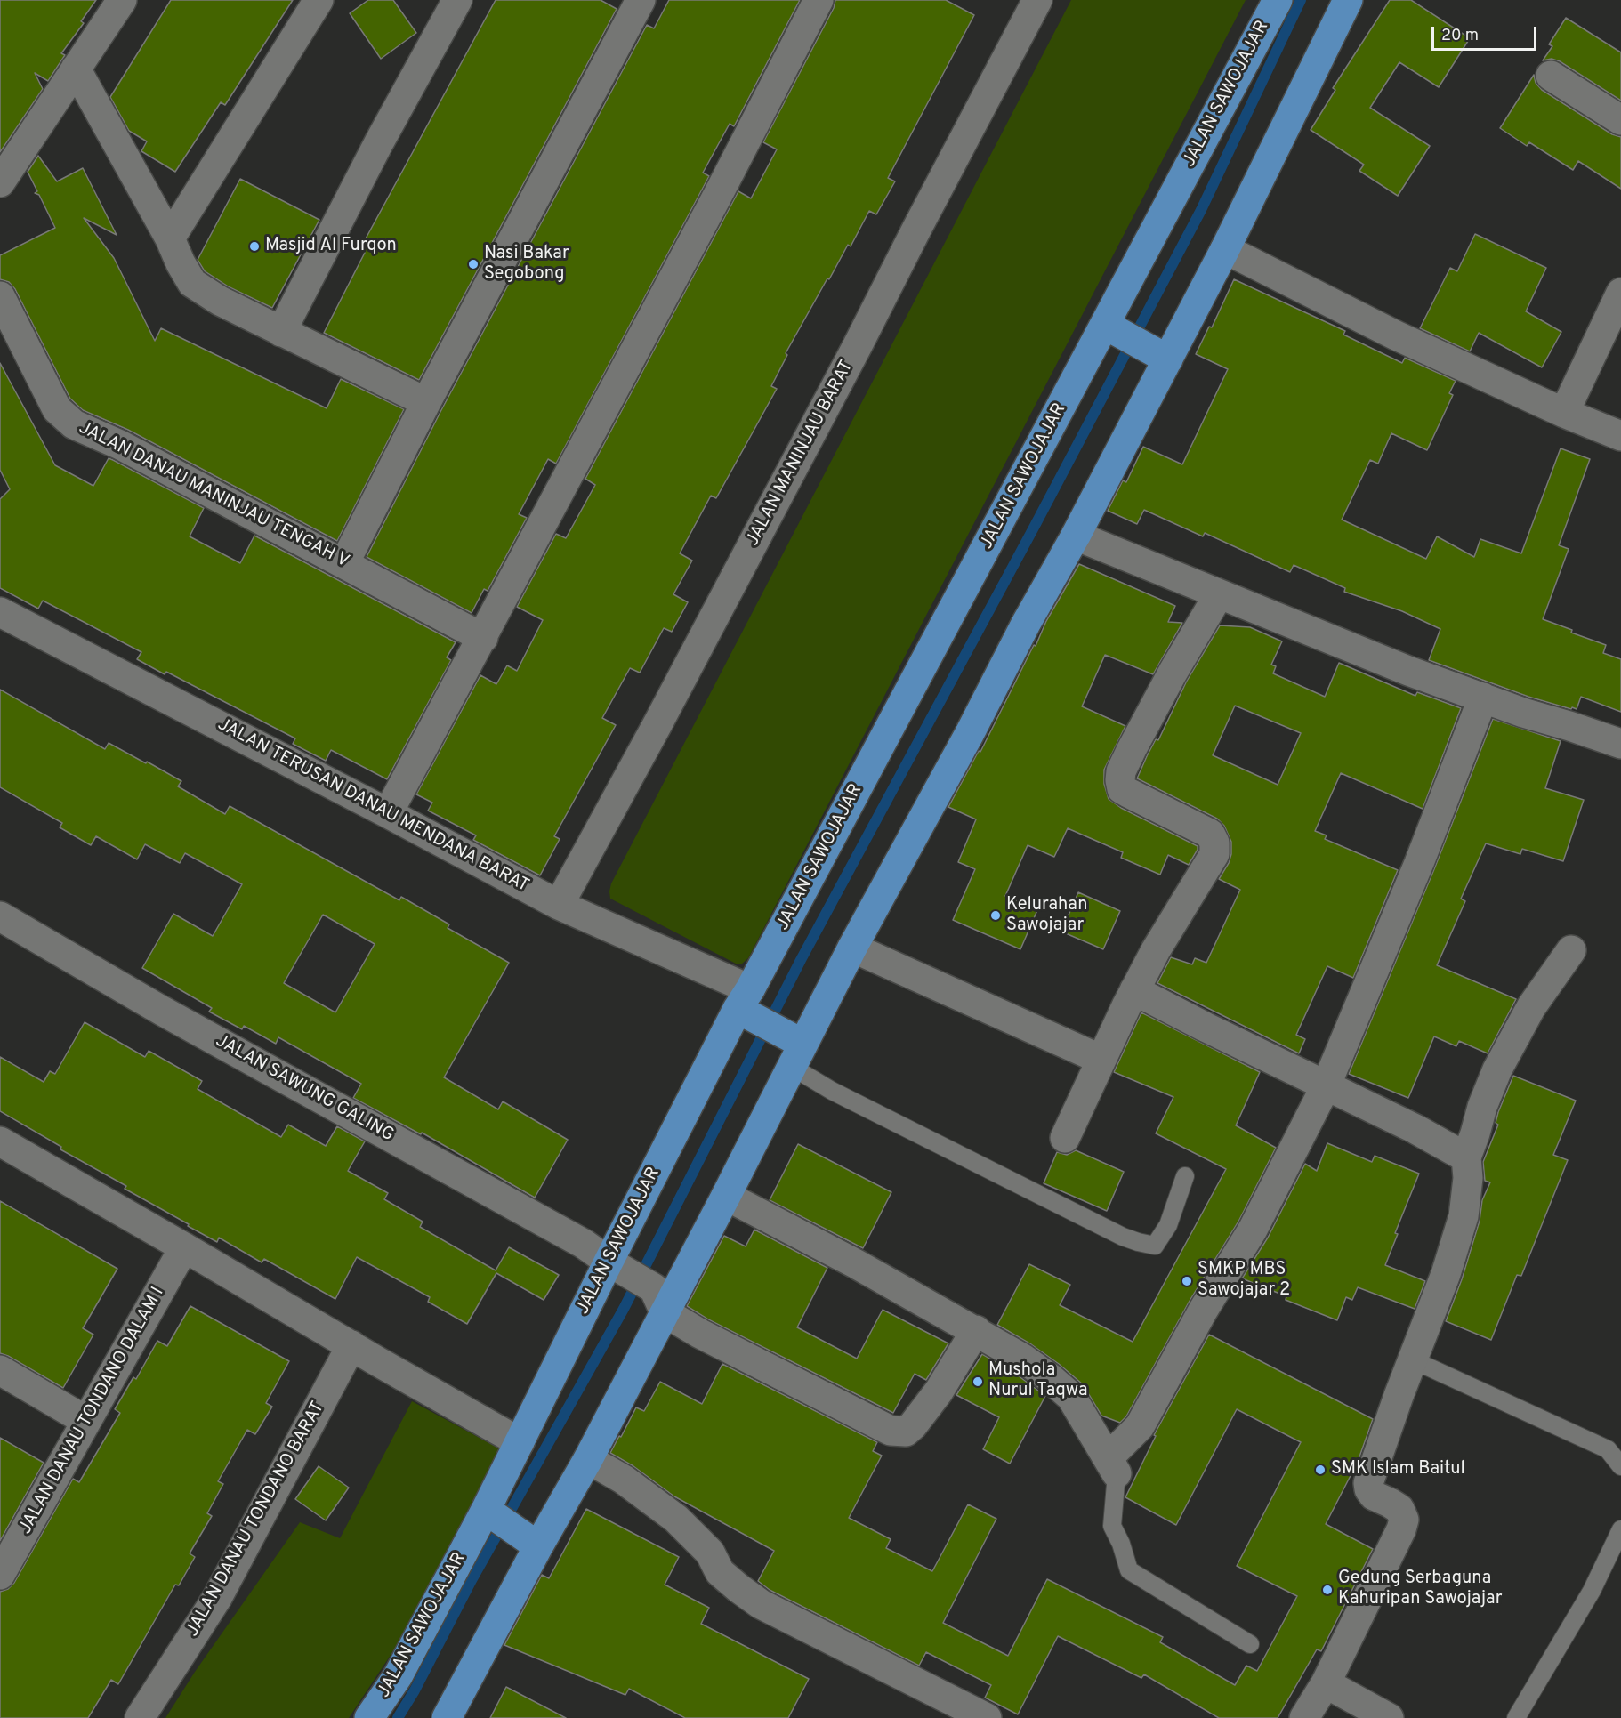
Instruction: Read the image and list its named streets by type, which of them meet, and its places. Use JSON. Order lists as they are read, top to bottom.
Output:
{
  "streets": {
    "main road": ["JALAN SAWOJAJAR"],
    "street": [
      "JALAN MANINJAU BARAT",
      "JALAN DANAU MANINJAU TENGAH V",
      "JALAN TERUSAN DANAU MENDANA BARAT",
      "JALAN SAWUNG GALING",
      "JALAN DANAU TONDANO DALAM I",
      "JALAN DANAU TONDANO BARAT"
    ]
  },
  "crossings": [
    ["JALAN SAWOJAJAR", "JALAN TERUSAN DANAU MENDANA BARAT"],
    ["JALAN SAWOJAJAR", "JALAN SAWUNG GALING"],
    ["JALAN MANINJAU BARAT", "JALAN TERUSAN DANAU MENDANA BARAT"]
  ],
  "places": [
    "Masjid Al Furqon",
    "Nasi Bakar Segobong",
    "Kelurahan Sawojajar",
    "SMKP MBS Sawojajar 2",
    "Mushola Nurul Taqwa",
    "SMK Islam Baitul",
    "Gedung Serbaguna Kahuripan Sawojajar"
  ],
  "scale_bar": "20 m"
}
